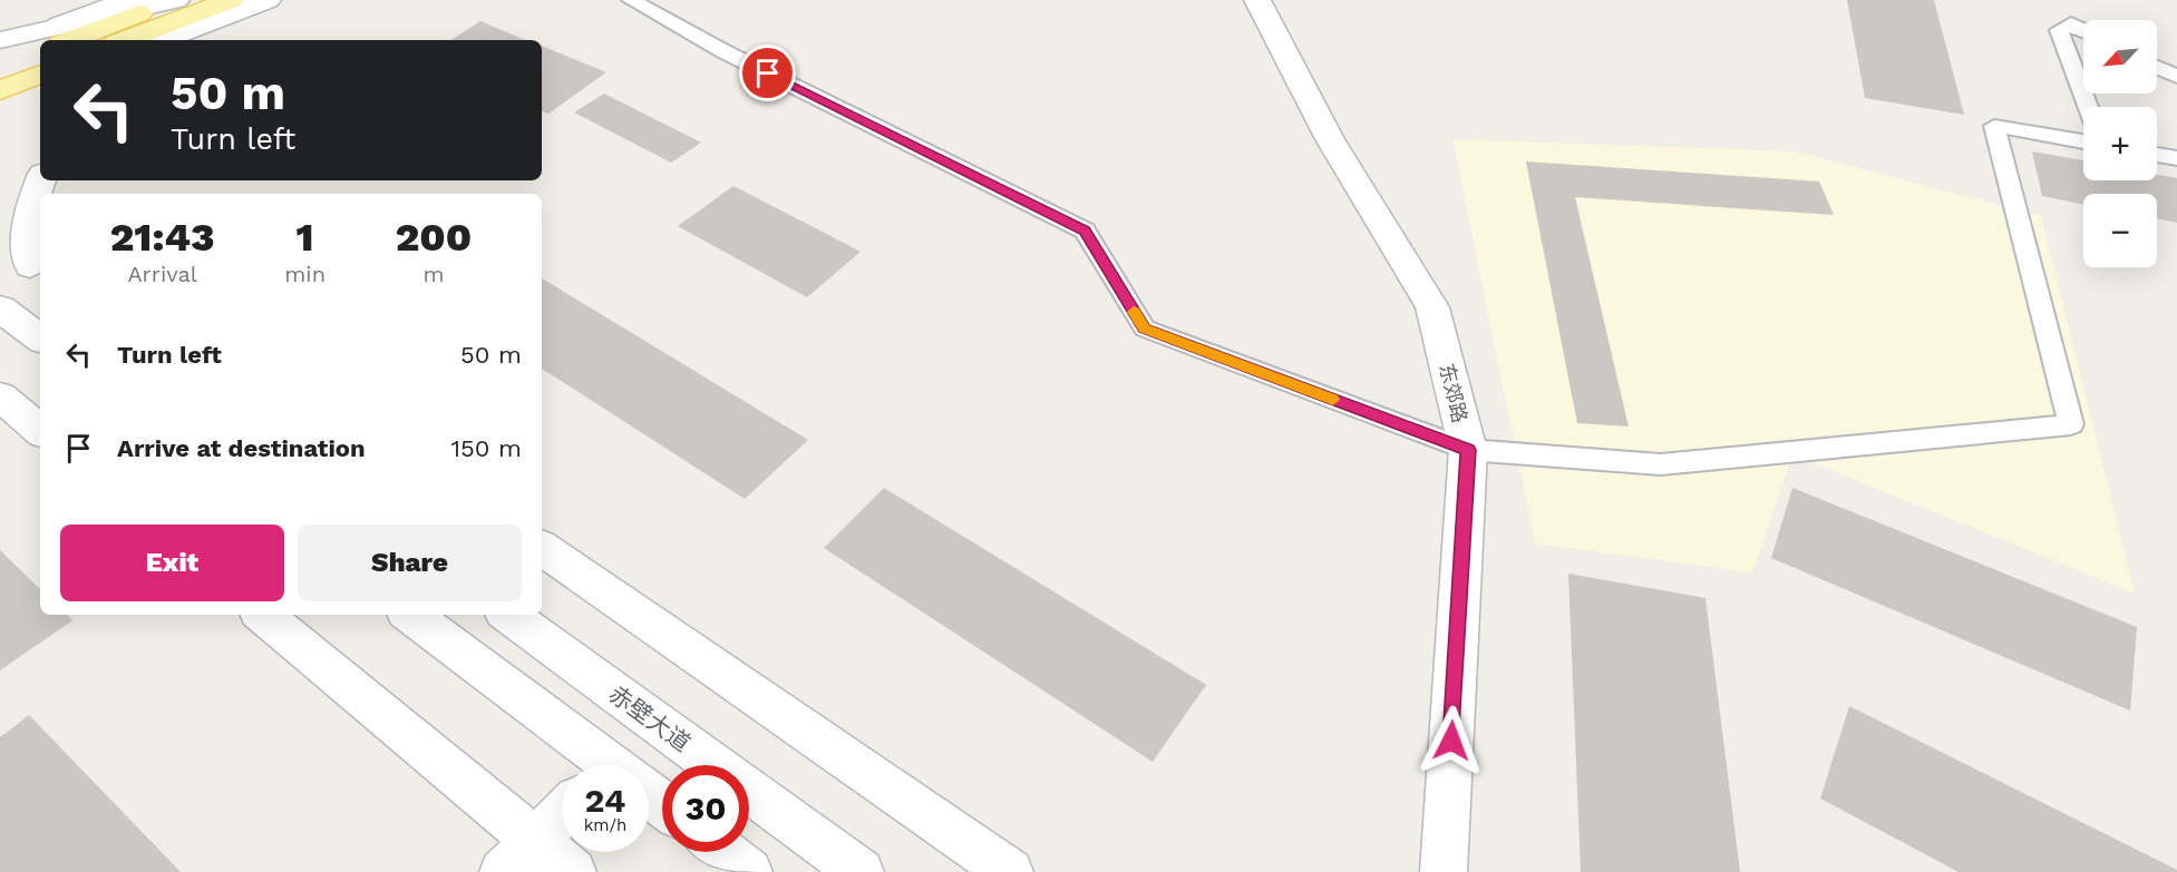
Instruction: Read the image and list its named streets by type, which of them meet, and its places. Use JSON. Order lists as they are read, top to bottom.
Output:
{
  "streets": {
    "street": ["东郊路", "赤壁大道"]
  },
  "north": "bottom left",
  "page": {
    "map_buttons": ["+", "−"],
    "turn": ["50 m", "Turn left"],
    "eta": [
      "21:43",
      "Arrival",
      "1",
      "min",
      "200",
      "m"
    ],
    "list": [
      {
        "name": "Turn left",
        "value": "50 m"
      },
      {
        "name": "Arrive at destination",
        "value": "150 m"
      }
    ],
    "buttons": ["Exit", "Share"],
    "speed": "24 km/h",
    "limit": "30"
  }
}
